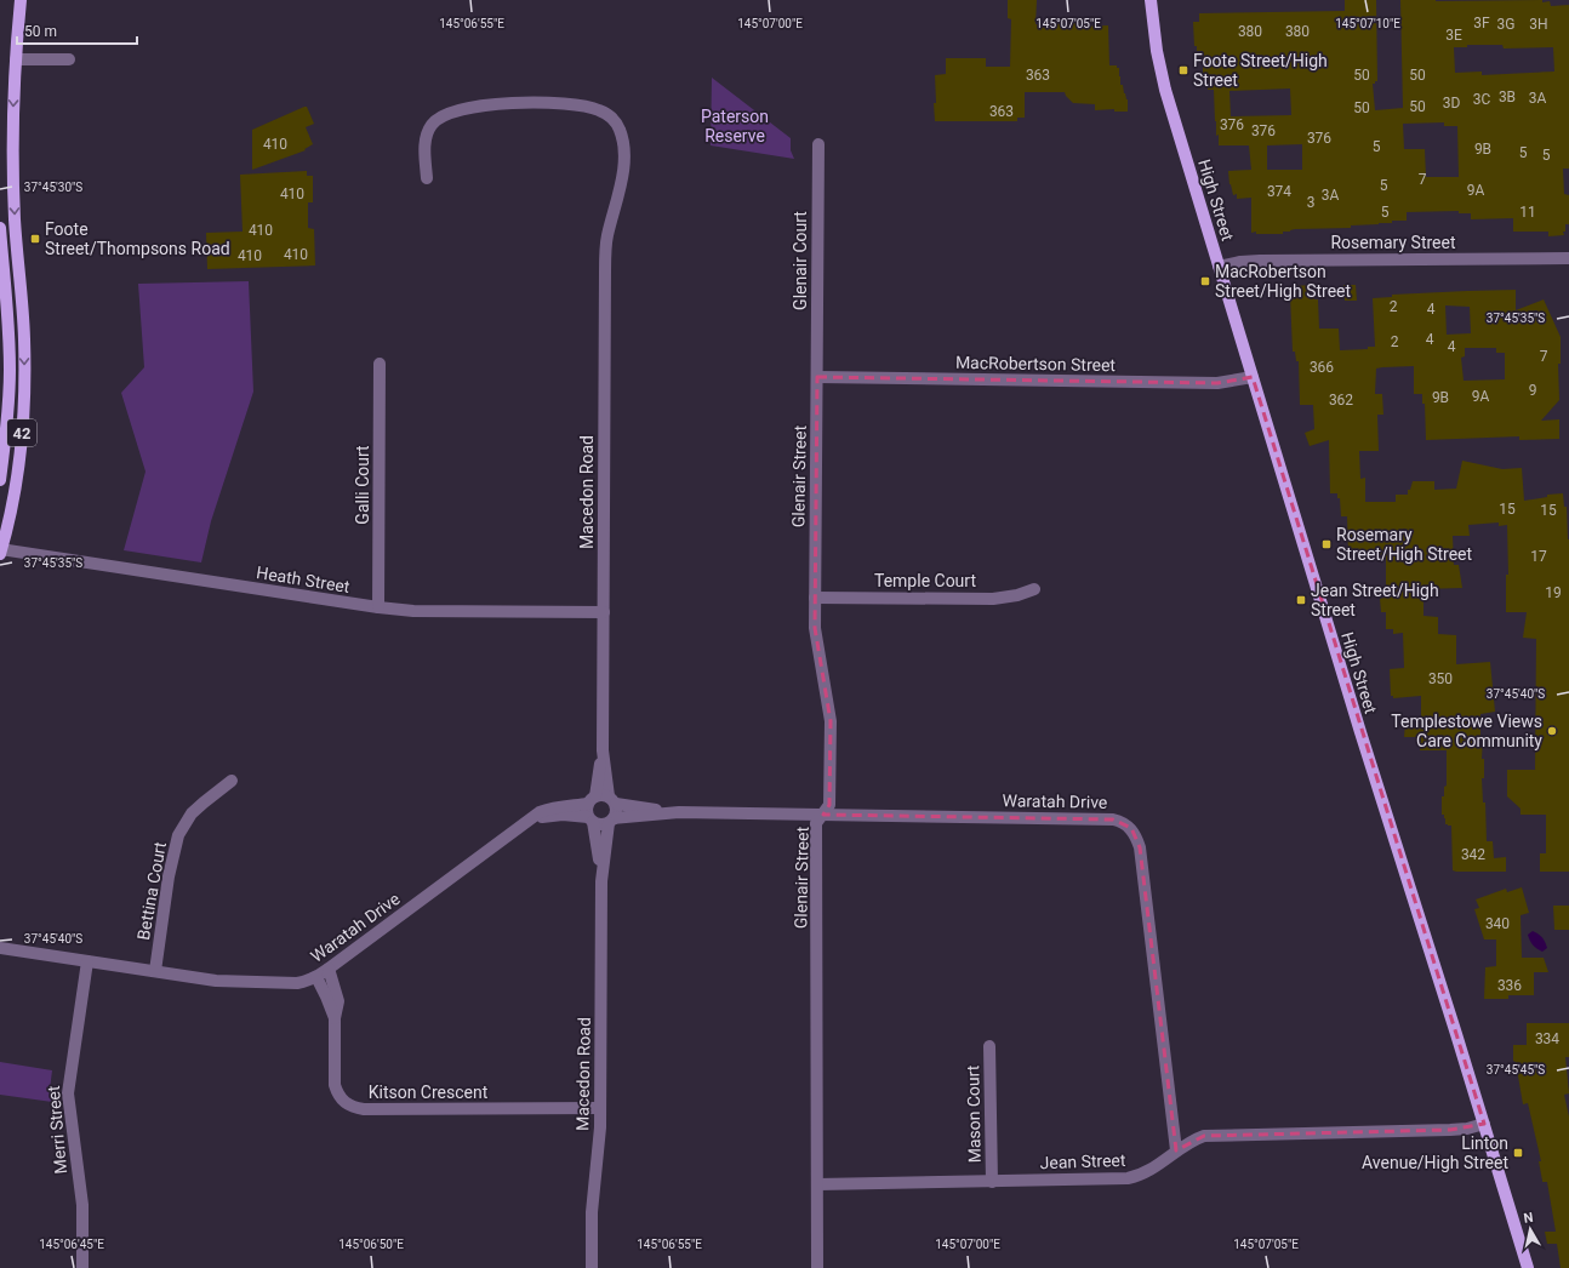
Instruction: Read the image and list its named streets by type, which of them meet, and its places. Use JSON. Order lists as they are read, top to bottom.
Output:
{
  "streets": {
    "main road": ["High Street", "42"],
    "street": [
      "Rosemary Street",
      "Glenair Court",
      "MacRobertson Street",
      "Glenair Street",
      "Galli Court",
      "Macedon Road",
      "Heath Street",
      "Temple Court",
      "Waratah Drive",
      "Bettina Court",
      "Kitson Crescent",
      "Mason Court",
      "Merri Street",
      "Jean Street"
    ]
  },
  "crossings": [
    ["High Street", "Rosemary Street"],
    ["High Street", "MacRobertson Street"],
    ["High Street", "Jean Street"],
    ["Glenair Court", "MacRobertson Street"],
    ["Glenair Court", "Glenair Street"],
    ["MacRobertson Street", "Glenair Street"],
    ["42", "Heath Street"],
    ["Glenair Street", "Temple Court"],
    ["Glenair Street", "Waratah Drive"],
    ["Glenair Street", "Jean Street"],
    ["Galli Court", "Heath Street"],
    ["Macedon Road", "Heath Street"],
    ["Macedon Road", "Waratah Drive"],
    ["Macedon Road", "Kitson Crescent"],
    ["Waratah Drive", "Bettina Court"],
    ["Waratah Drive", "Kitson Crescent"],
    ["Waratah Drive", "Merri Street"],
    ["Waratah Drive", "Jean Street"],
    ["Mason Court", "Jean Street"]
  ],
  "parks": ["Paterson Reserve"],
  "places": {
    "transit": [
      "Foote Street/High Street",
      "Foote Street/Thompsons Road",
      "MacRobertson Street/High Street",
      "Rosemary Street/High Street",
      "Jean Street/High Street",
      "Linton Avenue/High Street"
    ],
    "other": ["Templestowe Views Care Community"]
  },
  "house_numbers": [
    "3F",
    "3G",
    "3H",
    "380",
    "380",
    "3E",
    "363",
    "50",
    "50",
    "3B",
    "3A",
    "3C",
    "3D",
    "50",
    "50",
    "363",
    "376",
    "376",
    "376",
    "410",
    "5",
    "9B",
    "5",
    "5",
    "7",
    "5",
    "9A",
    "374",
    "410",
    "3A",
    "3",
    "5",
    "11",
    "410",
    "410",
    "410",
    "2",
    "4",
    "4",
    "2",
    "4",
    "7",
    "366",
    "9",
    "9A",
    "9B",
    "362",
    "15",
    "15",
    "17",
    "19",
    "350",
    "342",
    "340",
    "336",
    "334"
  ],
  "scale_bar": "50 m",
  "north": "top",
  "coordinates": [
    "145°06'55\"E",
    "145°07'00\"E",
    "145°07'05\"E",
    "145°07'10\"E",
    "37°45'30\"S",
    "37°45'35\"S",
    "37°45'40\"S",
    "37°45'45\"S",
    "145°06'45\"E",
    "145°06'50\"E"
  ]
}
